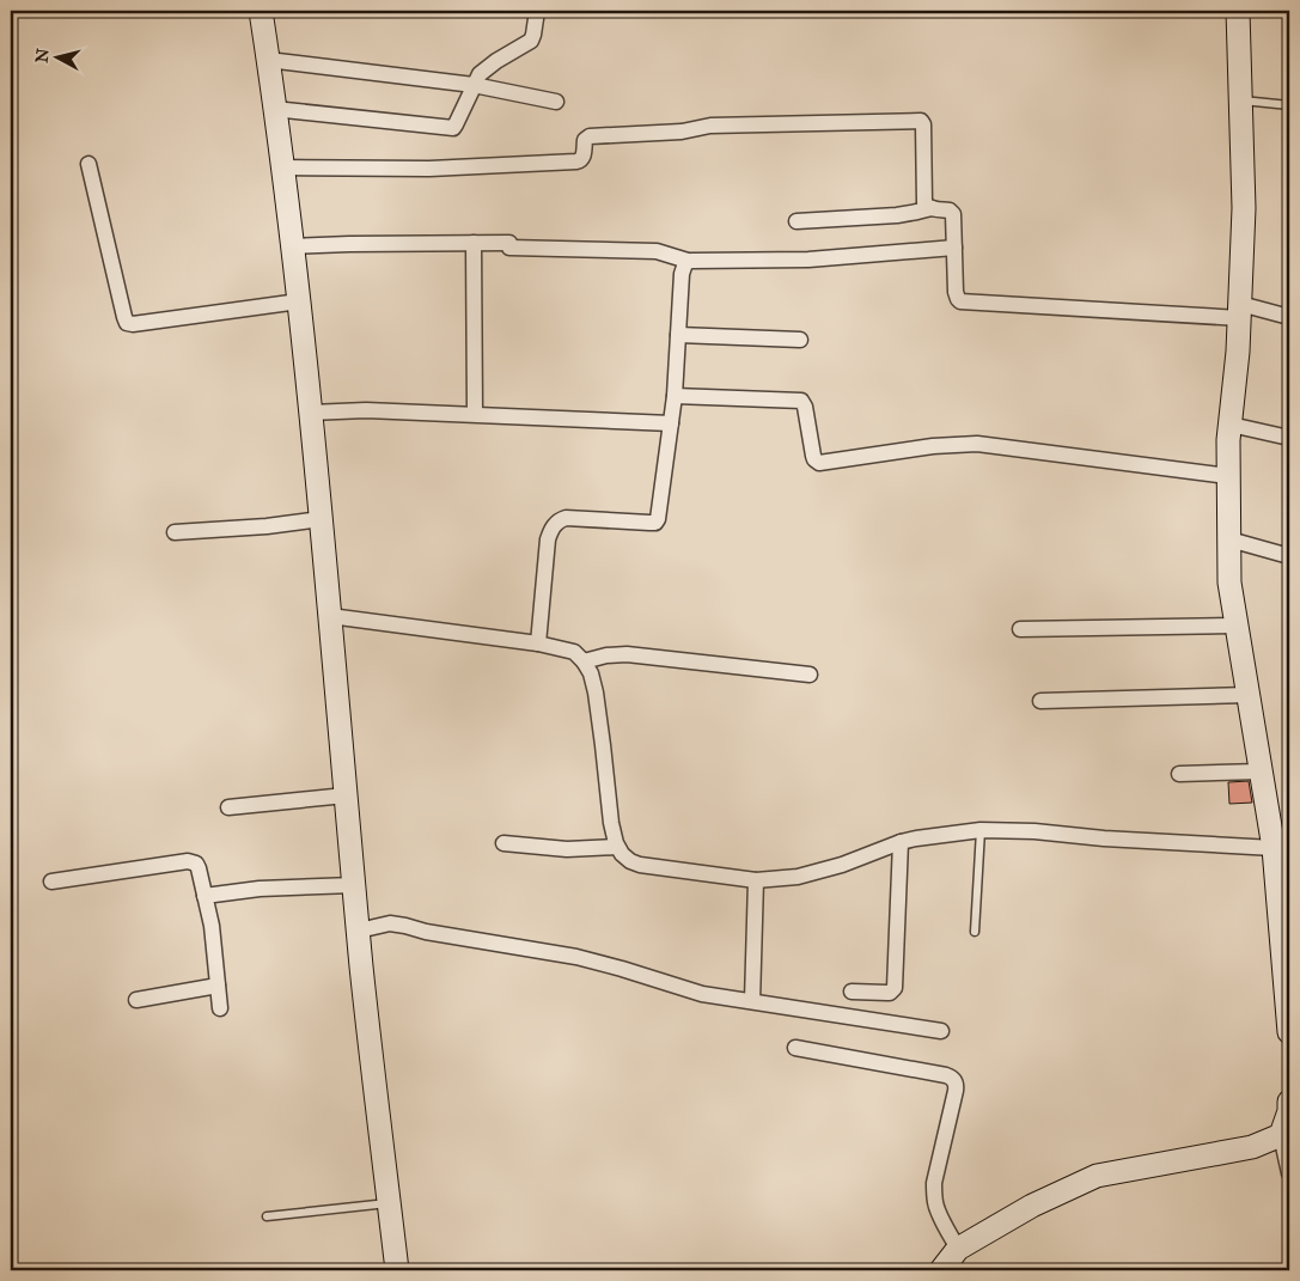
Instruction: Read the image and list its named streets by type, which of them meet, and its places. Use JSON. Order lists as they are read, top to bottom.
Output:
{
  "north": "left"
}
